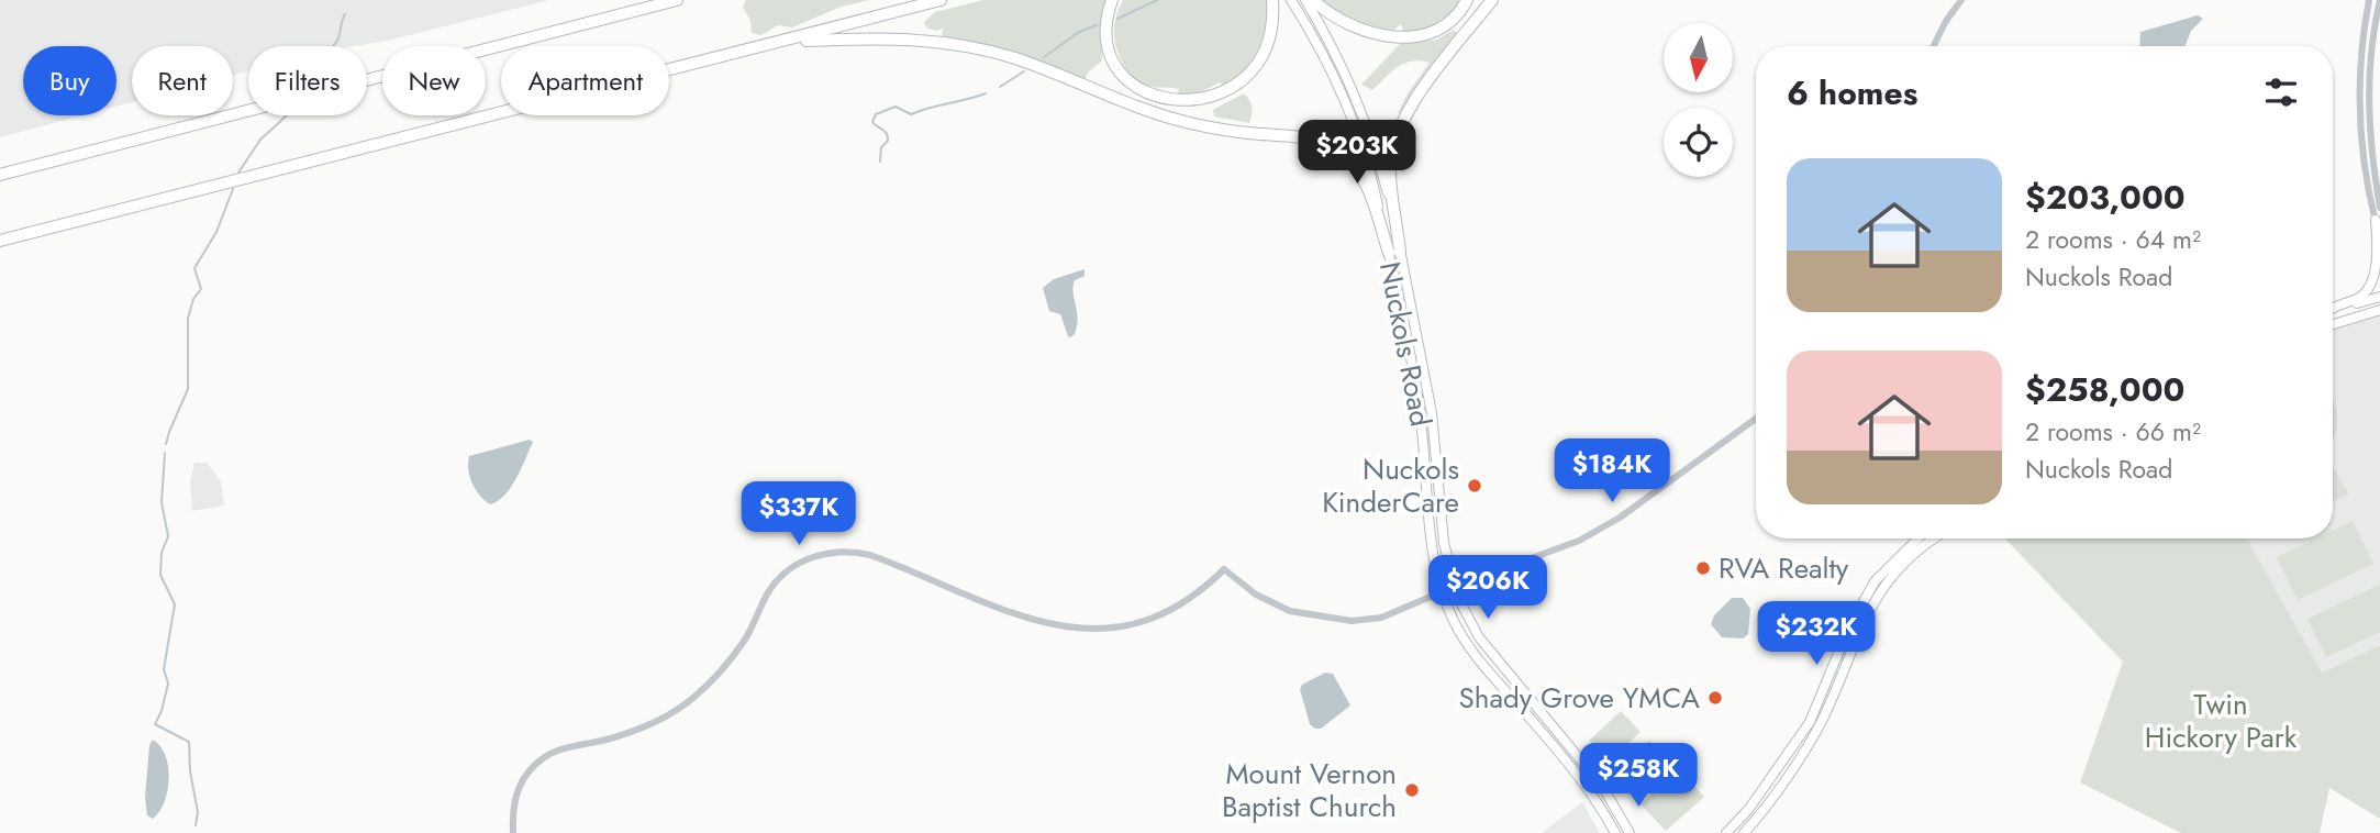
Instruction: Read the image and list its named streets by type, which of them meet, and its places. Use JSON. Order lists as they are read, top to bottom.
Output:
{
  "streets": {
    "main road": ["Nuckols Road"]
  },
  "parks": ["Twin Hickory Park"],
  "places": [
    "Nuckols KinderCare",
    "RVA Realty",
    "Shady Grove YMCA",
    "Mount Vernon Baptist Church"
  ],
  "north": "bottom",
  "page": {
    "chip": [
      "Buy",
      "Rent",
      "Filters",
      "New",
      "Apartment"
    ],
    "heading": "6 homes",
    "price": [
      "$203K",
      "$184K",
      "$337K",
      "$206K",
      "$232K",
      "$258K"
    ],
    "list": [
      {
        "name": "$203,000",
        "note": "2 rooms · 64 m² · Nuckols Road"
      },
      {
        "name": "$258,000",
        "note": "2 rooms · 66 m² · Nuckols Road"
      }
    ]
  }
}
